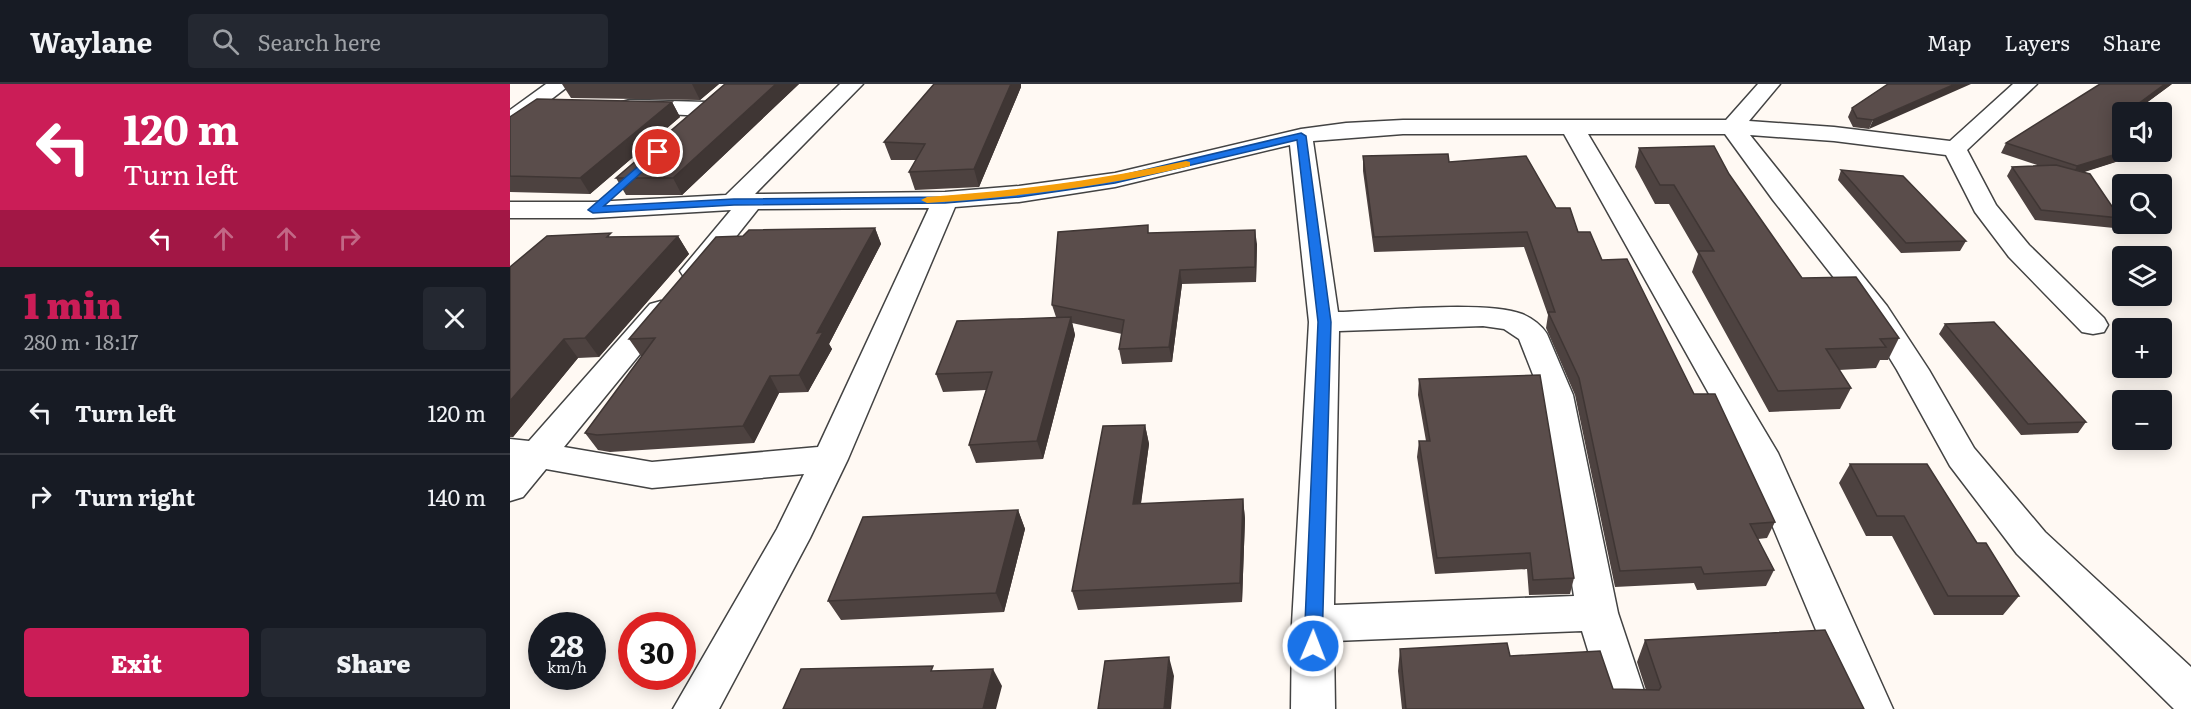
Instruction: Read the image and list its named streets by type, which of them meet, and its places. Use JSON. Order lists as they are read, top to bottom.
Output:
{
  "page": {
    "header": "Waylane",
    "search": "Search here",
    "nav": ["Map", "Layers", "Share"],
    "turn": ["120 m", "Turn left"],
    "map_buttons": ["+", "−"],
    "heading": ["1 min", "280 m · 18:17"],
    "list": [
      {
        "name": "Turn left",
        "value": "120 m"
      },
      {
        "name": "Turn right",
        "value": "140 m"
      }
    ],
    "speed": "28 km/h",
    "limit": "30",
    "buttons": ["Exit", "Share"]
  }
}
